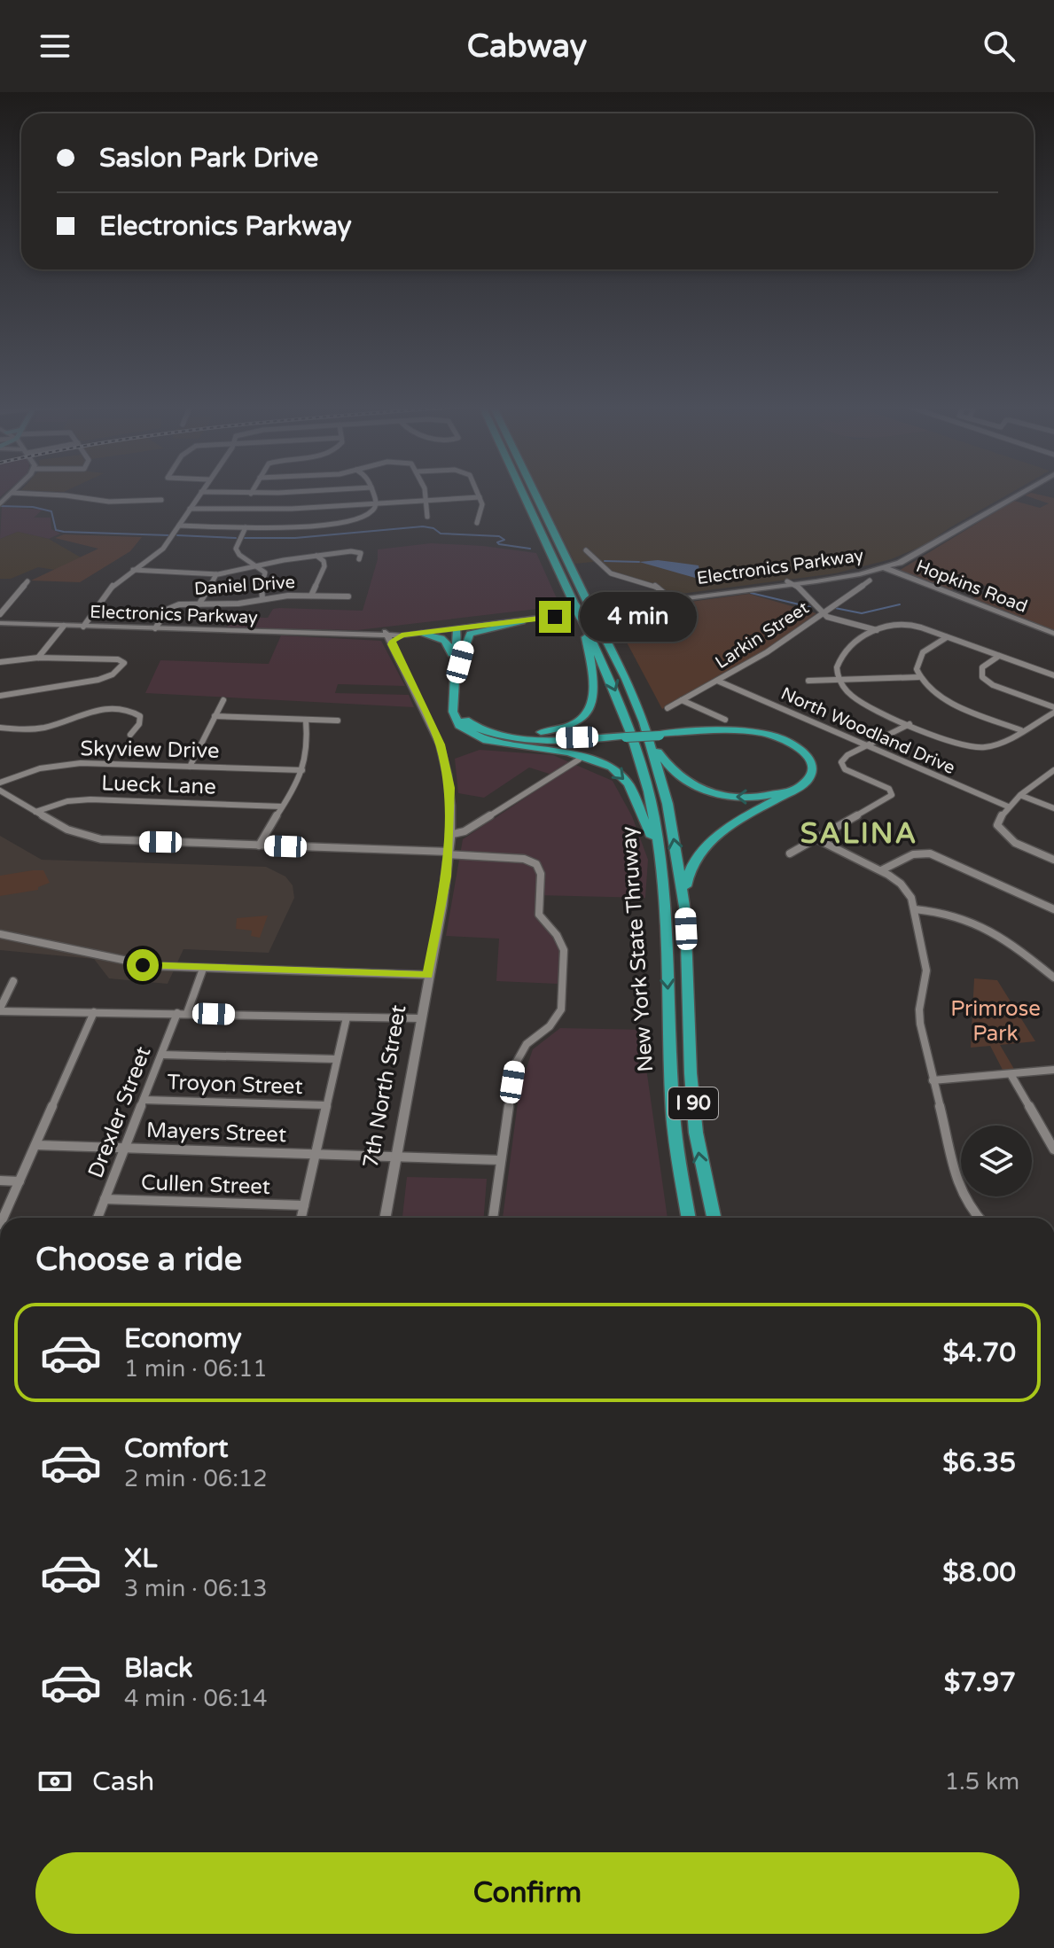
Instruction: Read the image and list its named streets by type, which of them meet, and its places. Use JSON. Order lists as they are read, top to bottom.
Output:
{
  "streets": {
    "highway": ["New York State Thruway", "I 90"],
    "main road": ["Electronics Parkway", "Hopkins Road", "7th North Street"],
    "street": [
      "Daniel Drive",
      "Larkin Street",
      "North Woodland Drive",
      "Skyview Drive",
      "Lueck Lane",
      "Troyon Street",
      "Drexler Street",
      "Mayers Street",
      "Cullen Street"
    ]
  },
  "crossings": [
    ["Electronics Parkway", "Daniel Drive"],
    ["Electronics Parkway", "Hopkins Road"],
    ["Electronics Parkway", "7th North Street"],
    ["Larkin Street", "North Woodland Drive"],
    ["Troyon Street", "Drexler Street"],
    ["7th North Street", "Mayers Street"],
    ["Drexler Street", "Mayers Street"],
    ["Drexler Street", "Cullen Street"]
  ],
  "districts": ["SALINA"],
  "parks": ["Primrose Park"],
  "page": {
    "header": "Cabway",
    "banner": ["Saslon Park Drive", "Electronics Parkway"],
    "bubble": "4 min",
    "heading": "Choose a ride",
    "list": [
      {
        "name": "Economy",
        "note": "1 min · 06:11",
        "value": "$4.70"
      },
      {
        "name": "Comfort",
        "note": "2 min · 06:12",
        "value": "$6.35"
      },
      {
        "name": "XL",
        "note": "3 min · 06:13",
        "value": "$8.00"
      },
      {
        "name": "Black",
        "note": "4 min · 06:14",
        "value": "$7.97"
      }
    ],
    "pay": ["Cash", "1.5 km"],
    "buttons": "Confirm"
  }
}
